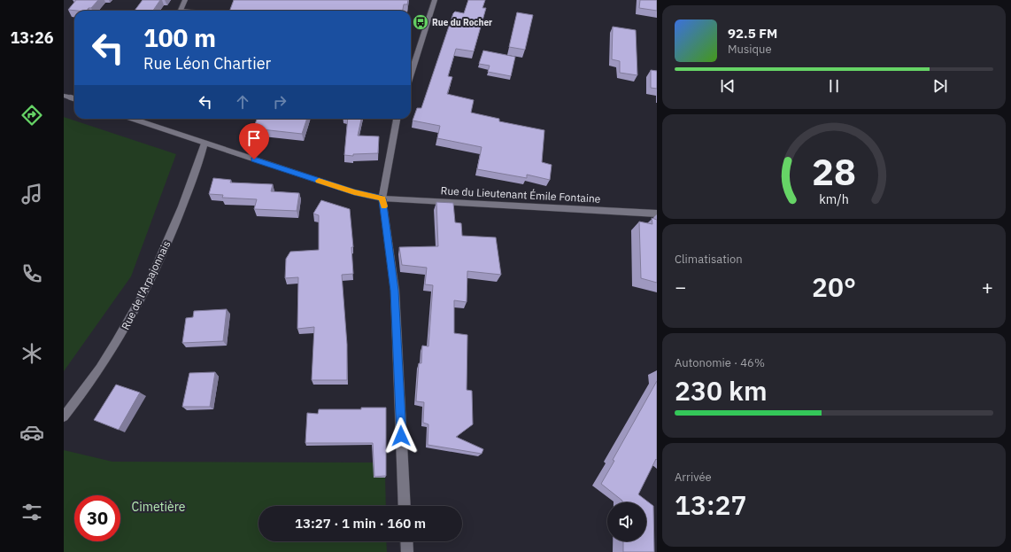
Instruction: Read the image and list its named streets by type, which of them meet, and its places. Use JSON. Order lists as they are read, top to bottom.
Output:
{
  "streets": {
    "main road": ["Rue du Lieutenant Émile Fontaine", "Rue de l'Arpajonnais"]
  },
  "crossings": [
    ["Rue du Lieutenant Émile Fontaine", "Rue de l'Arpajonnais"]
  ],
  "parks": ["Cimetière"],
  "places": {
    "bus stop": ["Rue du Rocher"]
  },
  "page": {
    "tabs": "13:26",
    "turn": ["100 m", "Rue Léon Chartier"],
    "song": ["92.5 FM", "Musique"],
    "tile": [
      "Climatisation",
      ["Autonomie · 46%", "230 km"],
      ["Arrivée", "13:27"]
    ],
    "heat": ["−", "20°", "+"],
    "limit": "30",
    "trip": "13:27 · 1 min · 160 m",
    "gauge": ["28", "km/h"]
  }
}
